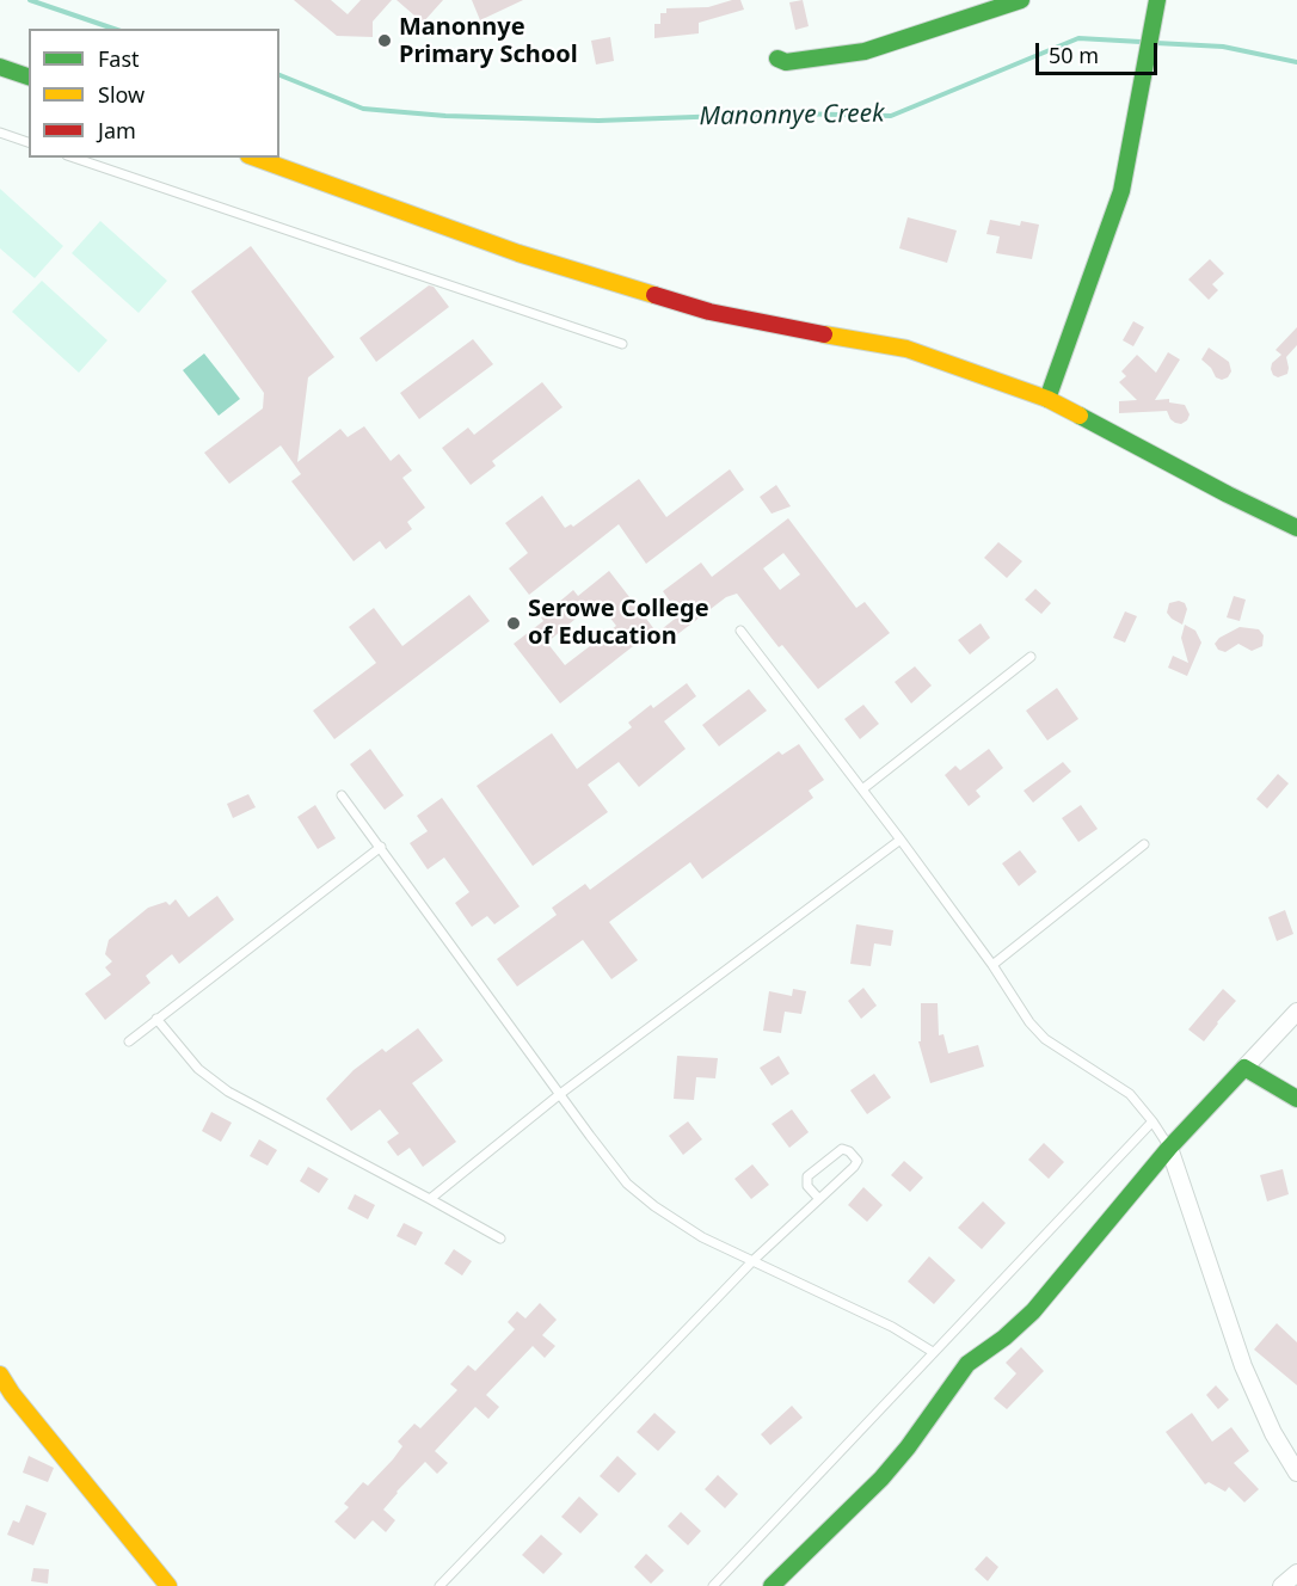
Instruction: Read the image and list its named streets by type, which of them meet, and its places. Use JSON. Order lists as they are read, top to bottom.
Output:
{
  "water": ["Manonnye Creek"],
  "places": ["Manonnye Primary School", "Serowe College of Education"],
  "legend": ["Fast", "Slow", "Jam"],
  "scale_bar": "50 m"
}
